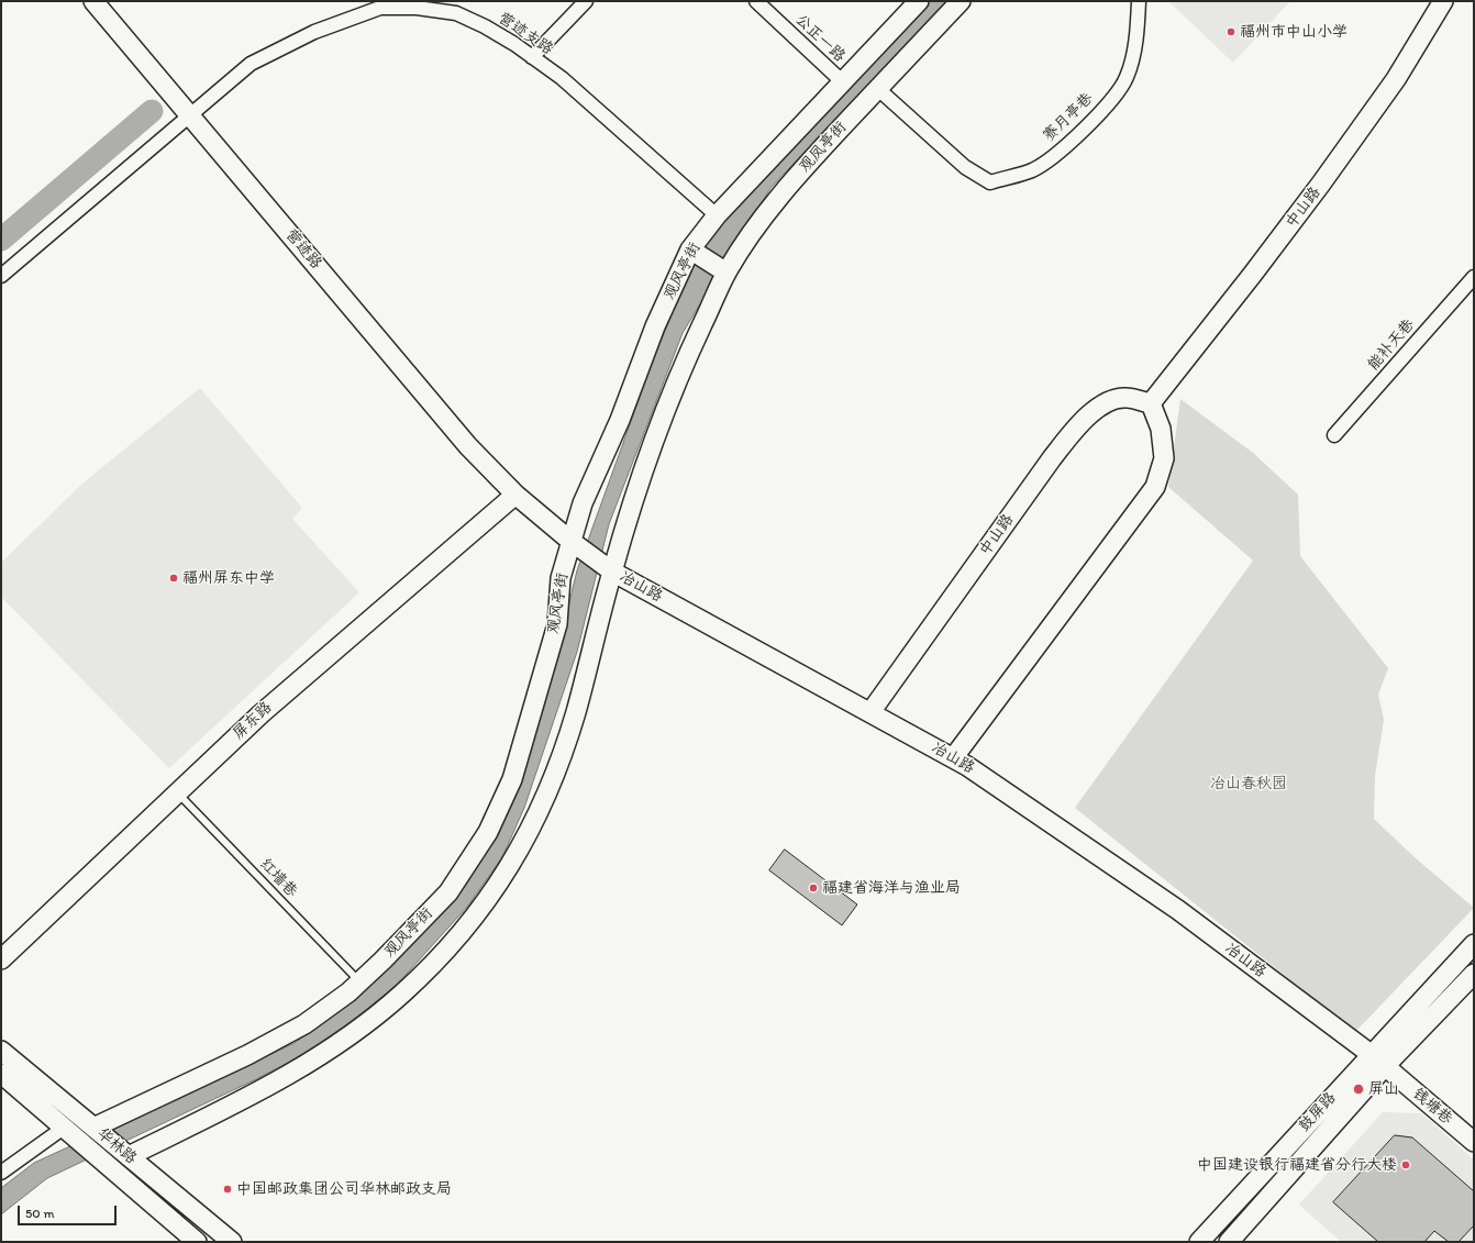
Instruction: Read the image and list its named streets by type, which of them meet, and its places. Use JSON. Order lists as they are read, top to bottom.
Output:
{
  "streets": {
    "street": [
      "营迹支路",
      "公正一路",
      "赛月亭巷",
      "观凤亭街",
      "中山路",
      "营迹路",
      "观风亭街",
      "能补天巷",
      "冶山路",
      "屏东路",
      "钱塘巷",
      "鼓屏路",
      "华林路"
    ],
    "lane": ["红墙巷"]
  },
  "crossings": [
    ["营迹支路", "营迹路"],
    ["营迹支路", "观风亭街"],
    ["公正一路", "观风亭街"],
    ["赛月亭巷", "观凤亭街"],
    ["观凤亭街", "冶山路"],
    ["中山路", "冶山路"],
    ["营迹路", "冶山路"],
    ["营迹路", "屏东路"],
    ["观风亭街", "冶山路"],
    ["观风亭街", "红墙巷"],
    ["观风亭街", "华林路"],
    ["冶山路", "屏东路"],
    ["冶山路", "钱塘巷"],
    ["冶山路", "鼓屏路"],
    ["屏东路", "红墙巷"],
    ["钱塘巷", "鼓屏路"]
  ],
  "parks": ["冶山春秋园"],
  "places": [
    "福州市中山小学",
    "福州屏东中学",
    "福建省海洋与渔业局",
    "屏山",
    "中国建设银行福建省分行大楼",
    "中国邮政集团公司华林邮政支局"
  ],
  "scale_bar": "50 m"
}
